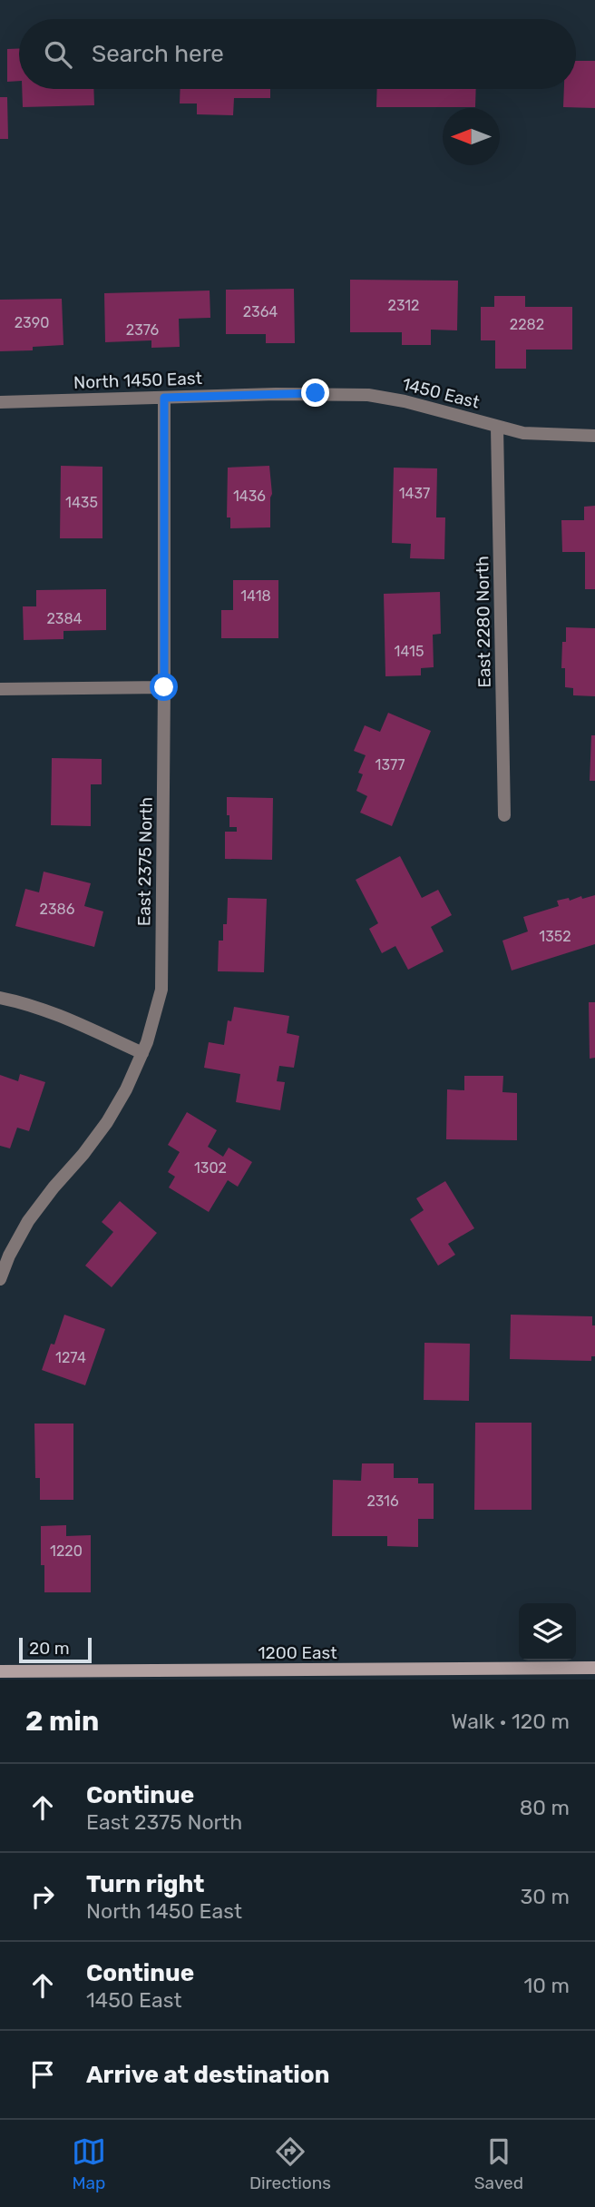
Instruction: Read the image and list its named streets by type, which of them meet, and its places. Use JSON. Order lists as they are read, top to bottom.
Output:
{
  "streets": {
    "main road": ["1200 East"],
    "street": [
      "North 1450 East",
      "1450 East",
      "East 2280 North",
      "East 2375 North"
    ]
  },
  "crossings": [
    ["North 1450 East", "1450 East"],
    ["North 1450 East", "East 2375 North"],
    ["1450 East", "East 2280 North"]
  ],
  "house_numbers": [
    "2312",
    "2364",
    "2390",
    "2282",
    "2376",
    "1437",
    "1436",
    "1435",
    "1418",
    "2384",
    "1415",
    "1377",
    "2386",
    "1352",
    "1302",
    "1274",
    "2316",
    "1220"
  ],
  "scale_bar": "20 m",
  "north": "left",
  "page": {
    "search": "Search here",
    "scale": "20 m",
    "heading": ["2 min", "Walk · 120 m"],
    "list": [
      ["Continue", "East 2375 North", "80 m"],
      ["Turn right", "North 1450 East", "30 m"],
      ["Continue", "1450 East", "10 m"],
      "Arrive at destination"
    ],
    "nav": ["Map", "Directions", "Saved"]
  }
}
